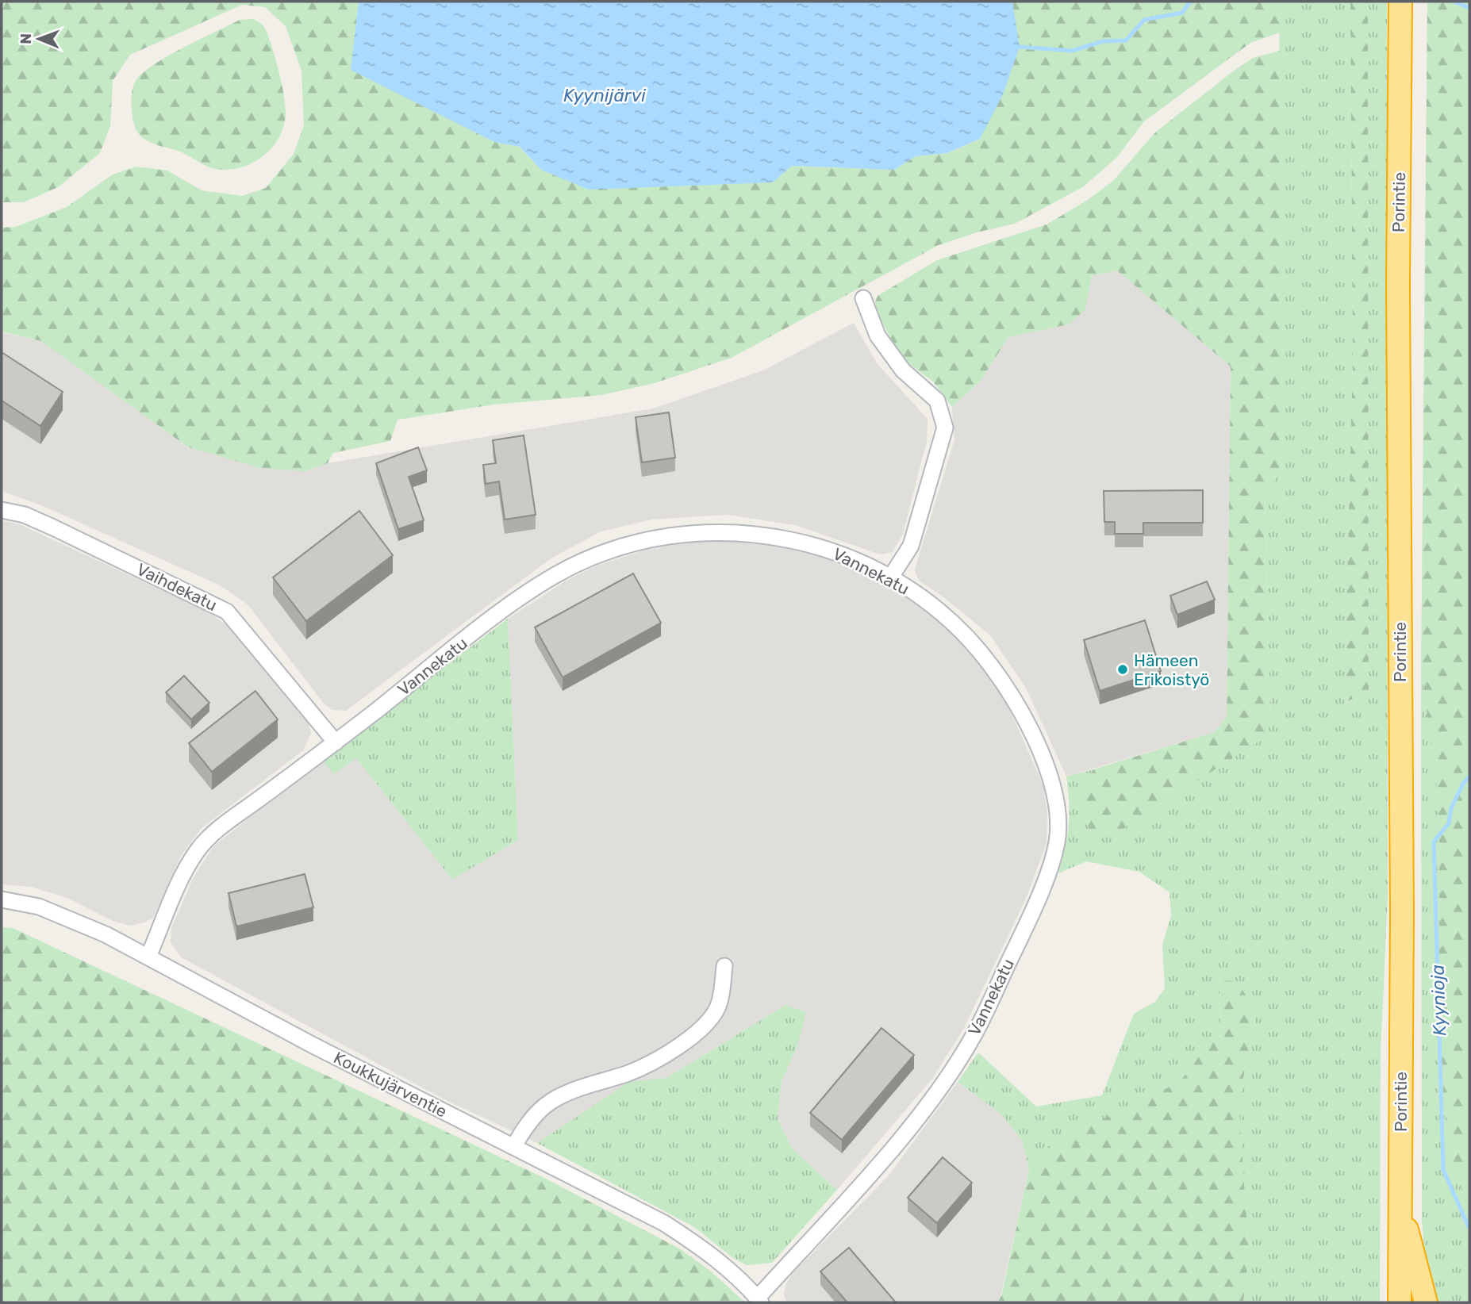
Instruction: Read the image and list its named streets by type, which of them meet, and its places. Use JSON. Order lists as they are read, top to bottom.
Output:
{
  "streets": {
    "highway": ["Porintie"],
    "street": ["Vannekatu", "Vaihdekatu", "Koukkujärventie"]
  },
  "crossings": [
    ["Vannekatu", "Vaihdekatu"],
    ["Vannekatu", "Koukkujärventie"]
  ],
  "water": ["Kyynijärvi", "Kyynioja"],
  "places": ["Hämeen Erikoistyö"],
  "north": "left"
}
